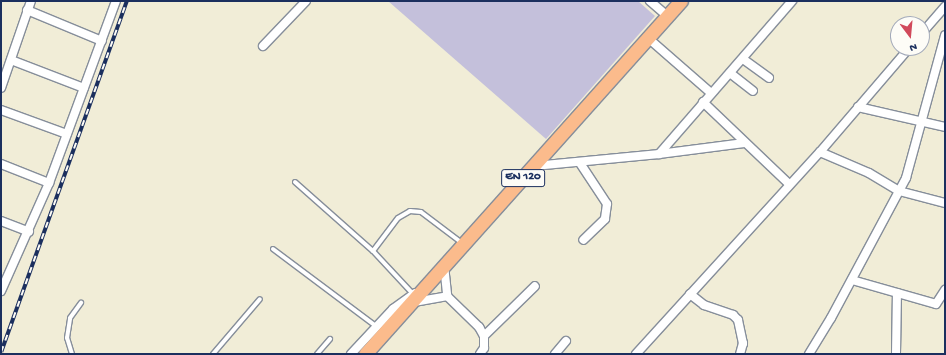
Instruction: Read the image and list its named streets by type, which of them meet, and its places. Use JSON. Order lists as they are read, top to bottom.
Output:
{
  "streets": {
    "main road": ["EN 120"]
  },
  "north": "bottom"
}
